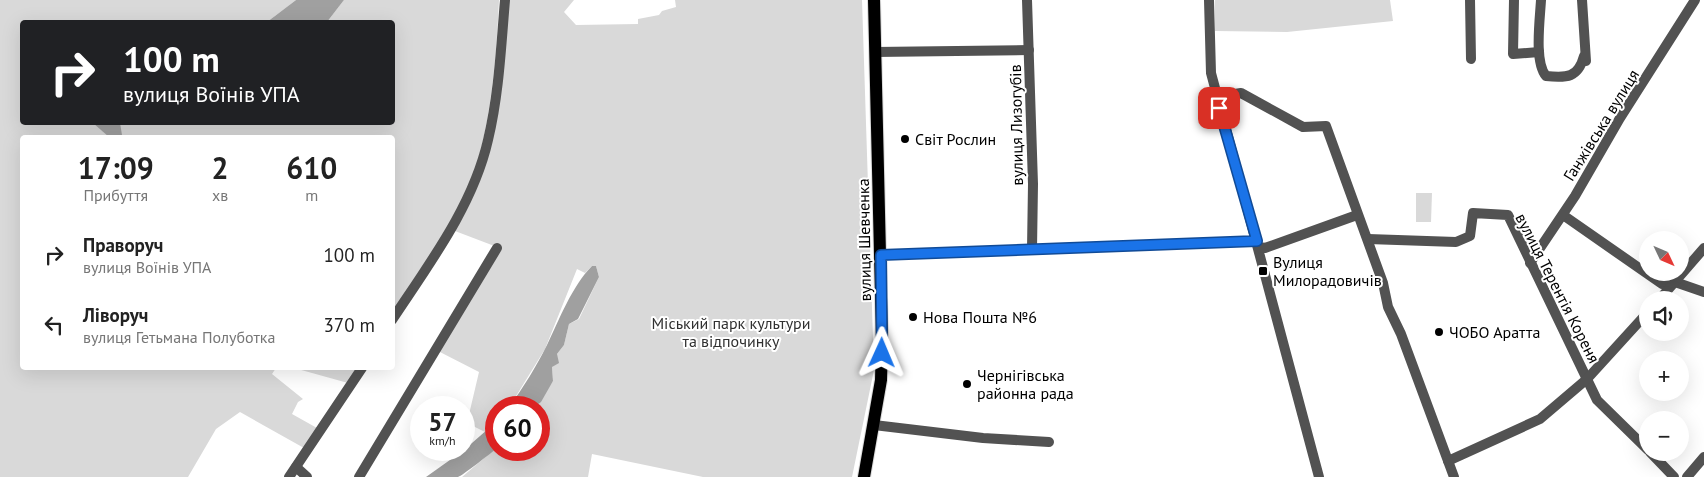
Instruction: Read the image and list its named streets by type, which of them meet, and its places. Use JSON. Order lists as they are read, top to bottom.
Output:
{
  "streets": {
    "main road": ["вулиця Шевченка"],
    "street": ["вулиця Лизогубів", "Ганжівська вулиця", "вулиця Терентія Кореня"]
  },
  "crossings": [
    ["Ганжівська вулиця", "вулиця Терентія Кореня"]
  ],
  "parks": ["Міський парк культури та відпочинку"],
  "places": {
    "other": [
      "Світ Рослин",
      "Нова Пошта №6",
      "ЧОБО Аратта",
      "Чернігівська районна рада"
    ],
    "transit": ["Вулиця Милорадовичів"]
  },
  "north": "bottom right",
  "page": {
    "turn": ["100 m", "вулиця Воїнів УПА"],
    "eta": [
      "17:09",
      "Прибуття",
      "2",
      "хв",
      "610",
      "m"
    ],
    "list": [
      {
        "name": "Праворуч",
        "note": "вулиця Воїнів УПА",
        "value": "100 m"
      },
      {
        "name": "Ліворуч",
        "note": "вулиця Гетьмана Полуботка",
        "value": "370 m"
      }
    ],
    "map_buttons": ["+", "−"],
    "speed": "57 km/h",
    "limit": "60"
  }
}
